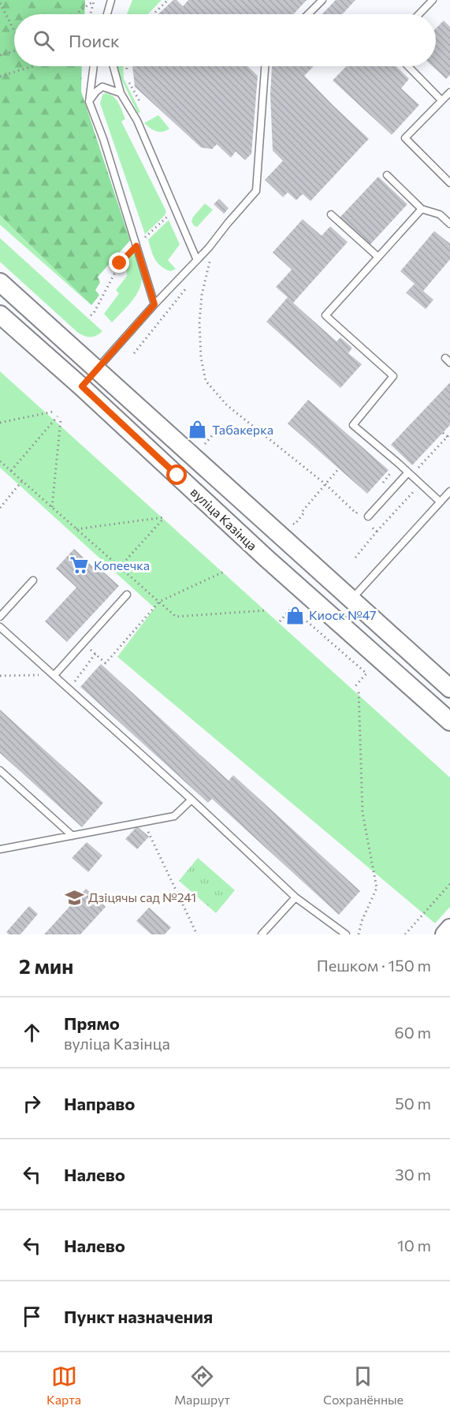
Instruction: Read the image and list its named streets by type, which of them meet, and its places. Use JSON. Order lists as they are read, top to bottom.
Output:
{
  "streets": {
    "main road": ["вуліца Казінца"]
  },
  "places": {
    "shop": ["Табакерка", "Киоск №47"],
    "supermarket": ["Копеечка"],
    "school or university": ["Дзіцячы сад №241"]
  },
  "page": {
    "search": "Поиск",
    "heading": ["2 мин", "Пешком · 150 m"],
    "list": [
      ["Прямо", "вуліца Казінца", "60 m"],
      ["Направо", "50 m"],
      ["Налево", "30 m"],
      ["Налево", "10 m"],
      "Пункт назначения"
    ],
    "nav": ["Карта", "Маршрут", "Сохранённые"]
  }
}
